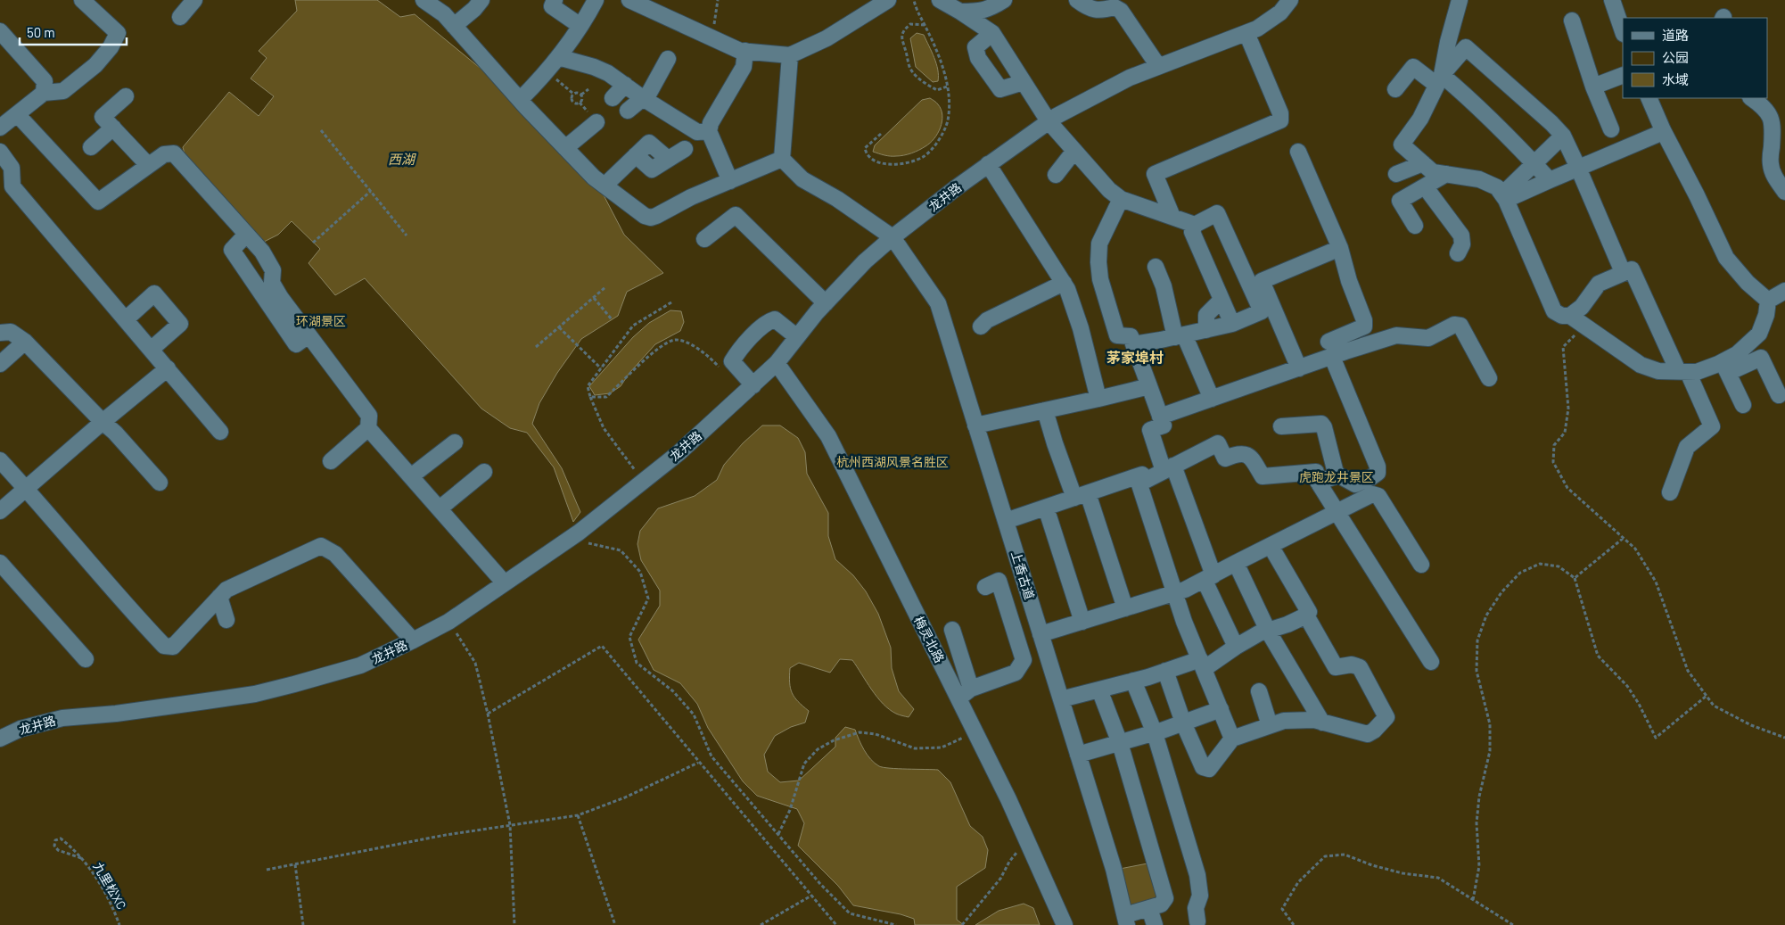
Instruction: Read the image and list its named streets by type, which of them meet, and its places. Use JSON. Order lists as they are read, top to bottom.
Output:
{
  "streets": {
    "street": ["龙井路", "上香古道", "梅灵北路"],
    "path": ["九里松XC"]
  },
  "crossings": [
    ["龙井路", "上香古道"],
    ["龙井路", "梅灵北路"]
  ],
  "districts": ["茅家埠村"],
  "water": ["西湖"],
  "parks": ["环湖景区", "杭州西湖风景名胜区", "虎跑龙井景区"],
  "legend": ["道路", "公园", "水域"],
  "scale_bar": "50 m"
}
